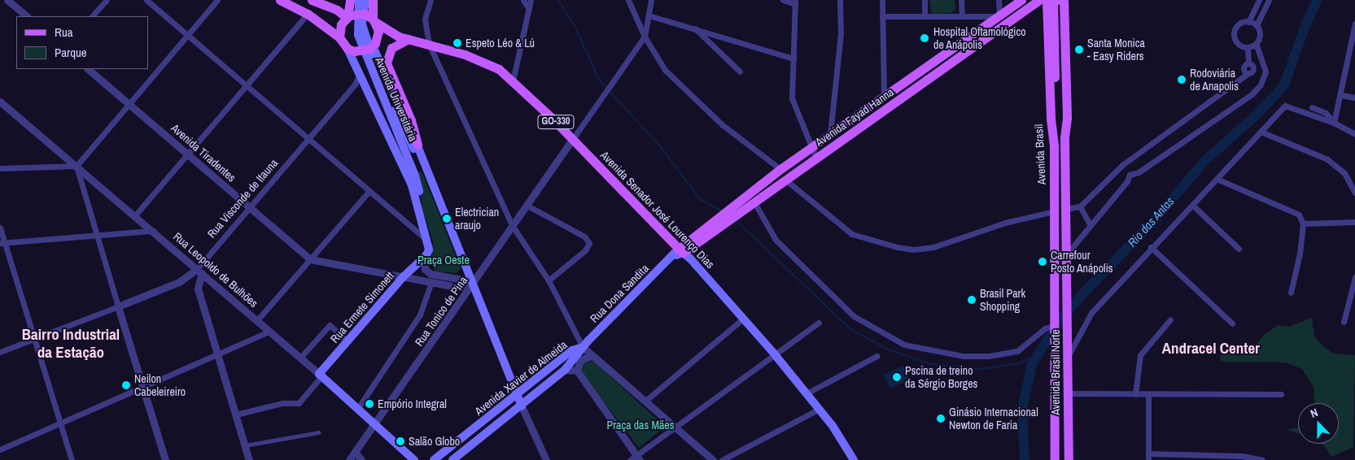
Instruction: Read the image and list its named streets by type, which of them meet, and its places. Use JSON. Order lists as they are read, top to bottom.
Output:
{
  "streets": {
    "main road": [
      "Avenida Universitária",
      "Avenida Fayad Hanna",
      "GO-330",
      "Avenida Brasil",
      "Avenida Senador José Lourenço Dias",
      "Rua Leopoldo de Bulhões",
      "Rua Dona Sandita",
      "Rua Ermete Simonett",
      "Avenida Brasil Norte",
      "Avenida Xavier de Almeida"
    ],
    "street": ["Avenida Tiradentes", "Rua Visconde de Itauna", "Rua Tonico de Pina"]
  },
  "crossings": [
    ["Avenida Universitária", "Rua Visconde de Itauna"],
    ["Avenida Universitária", "Avenida Senador José Lourenço Dias"],
    ["Avenida Universitária", "Rua Ermete Simonett"],
    ["Avenida Universitária", "Rua Tonico de Pina"],
    ["Avenida Universitária", "Avenida Xavier de Almeida"],
    ["Avenida Fayad Hanna", "Avenida Senador José Lourenço Dias"],
    ["Avenida Fayad Hanna", "Rua Dona Sandita"],
    ["Avenida Tiradentes", "Rua Visconde de Itauna"],
    ["Avenida Brasil", "Avenida Brasil Norte"],
    ["Rua Visconde de Itauna", "Rua Leopoldo de Bulhões"],
    ["Avenida Senador José Lourenço Dias", "Rua Dona Sandita"],
    ["Avenida Senador José Lourenço Dias", "Rua Tonico de Pina"],
    ["Rua Leopoldo de Bulhões", "Rua Ermete Simonett"],
    ["Rua Leopoldo de Bulhões", "Rua Tonico de Pina"],
    ["Rua Dona Sandita", "Avenida Xavier de Almeida"]
  ],
  "districts": ["Bairro Industrial da Estação", "Andracel Center"],
  "water": ["Rio das Antas"],
  "parks": ["Praça Oeste", "Praça das Mães"],
  "places": [
    "Hospital Oftamológico de Anápolis",
    "Espeto Léo & Lú",
    "Santa Monica - Easy Riders",
    "Rodoviária de Anapolis",
    "Electrician araujo",
    "Carrefour Posto Anápolis",
    "Brasil Park Shopping",
    "Pscina de treino da Sérgio Borges",
    "Neilon Cabeleireiro",
    "Empório Integral",
    "Ginásio Internacional Newton de Faria",
    "Salão Globo"
  ],
  "legend": ["Rua", "Parque"],
  "north": "top"
}
